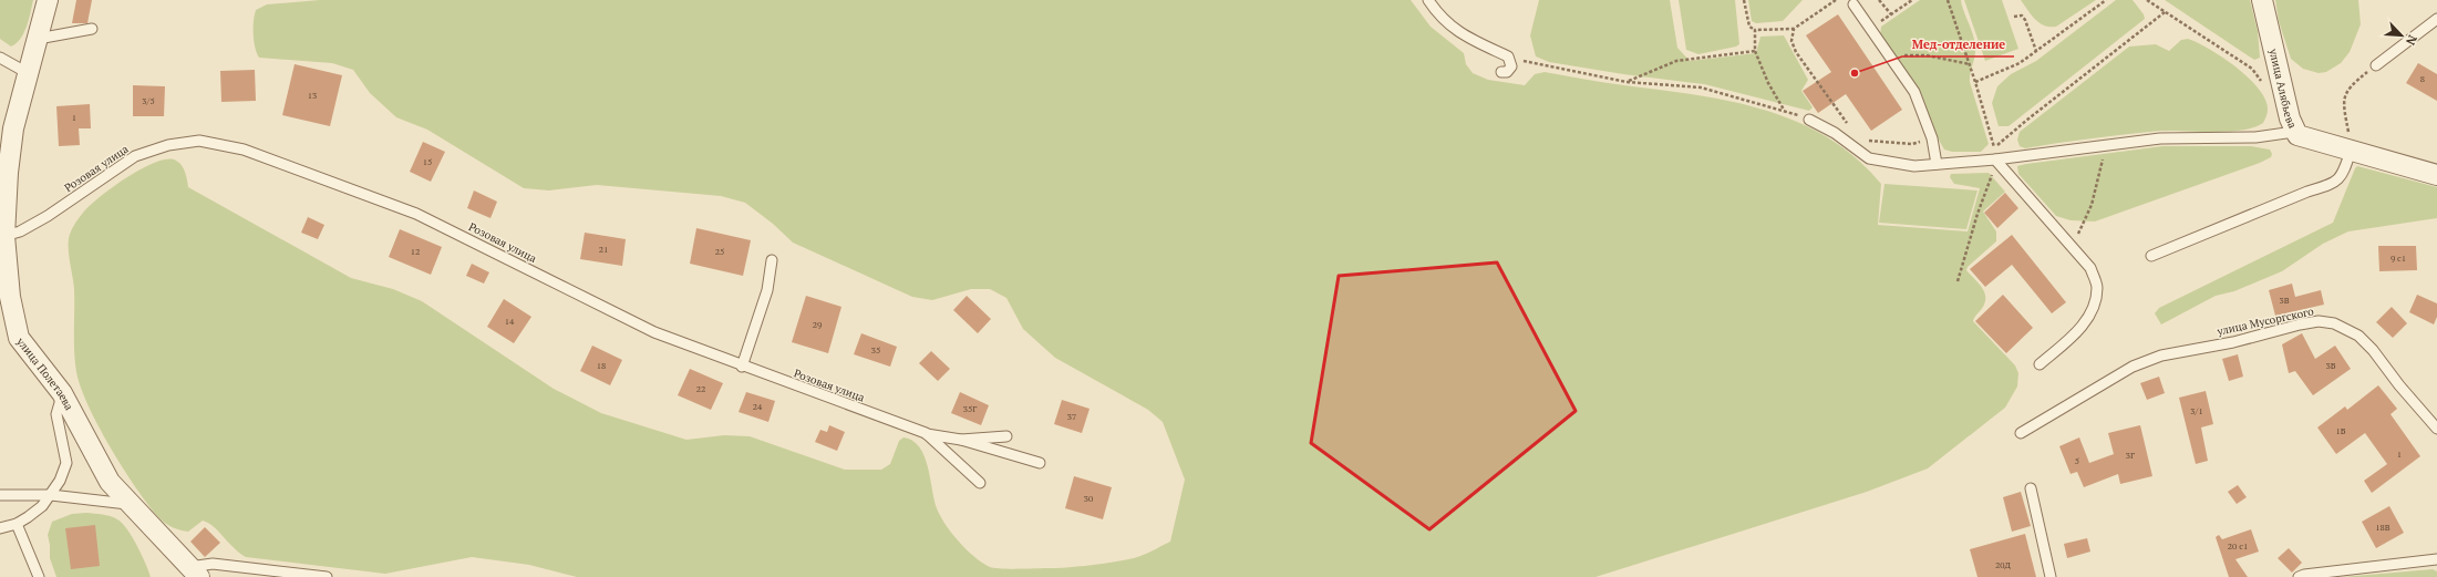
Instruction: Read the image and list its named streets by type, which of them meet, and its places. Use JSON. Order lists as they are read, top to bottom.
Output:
{
  "streets": {
    "street": ["улица Алябьева", "улица Полетаева"],
    "lane": ["Розовая улица", "улица Мусоргского"]
  },
  "crossings": [
    ["Розовая улица", "улица Полетаева"]
  ],
  "places": ["Мед-отделение"],
  "house_numbers": [
    "8",
    "13",
    "3/5",
    "1",
    "15",
    "21",
    "12",
    "25",
    "9 с1",
    "3В",
    "14",
    "29",
    "35",
    "18",
    "3Б",
    "22",
    "24",
    "35Г",
    "3/1",
    "37",
    "1Б",
    "1",
    "3Г",
    "5",
    "30",
    "18В",
    "20 с1",
    "20Д"
  ],
  "north": "bottom right"
}
